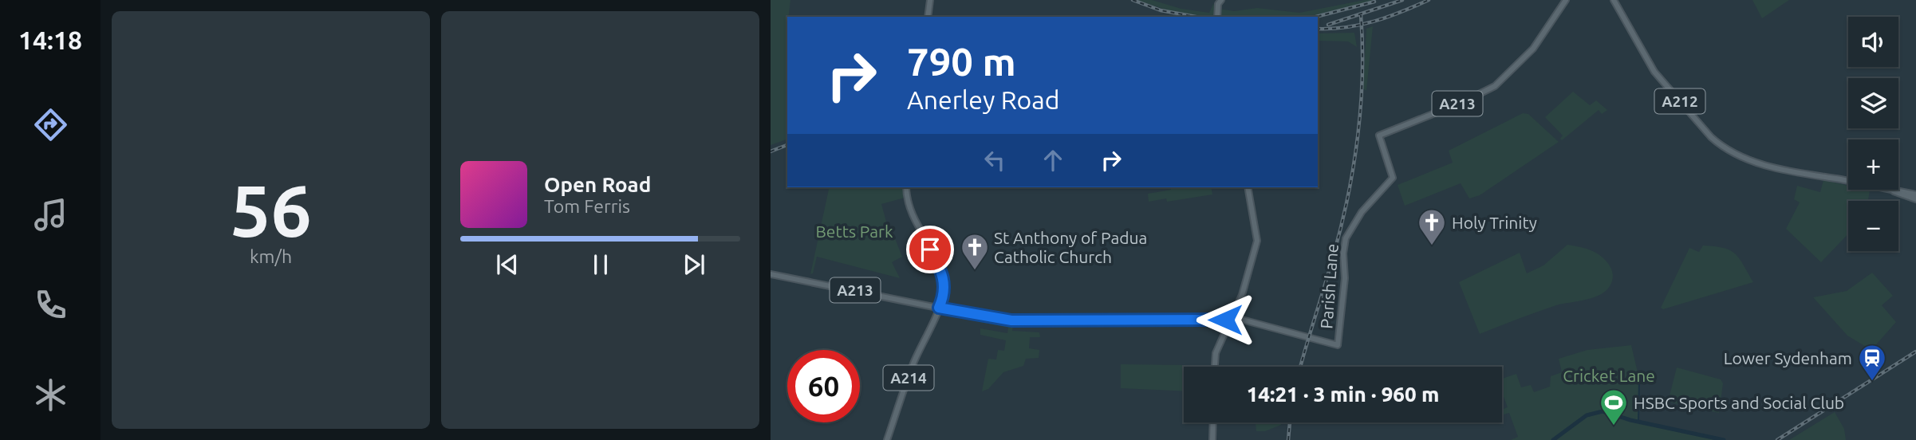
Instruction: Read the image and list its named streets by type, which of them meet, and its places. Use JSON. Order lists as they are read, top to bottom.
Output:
{
  "streets": {
    "main road": [
      "A212",
      "A213",
      "Parish Lane",
      "A214"
    ]
  },
  "crossings": [
    ["A213", "Parish Lane"],
    ["A213", "A214"]
  ],
  "parks": ["Betts Park", "Cricket Lane"],
  "places": {
    "church": ["Holy Trinity", "St Anthony of Padua Catholic Church"],
    "station": ["Lower Sydenham"],
    "sports": ["HSBC Sports and Social Club"]
  },
  "page": {
    "tabs": "14:18",
    "tile": ["56", "km/h"],
    "map_buttons": ["+", "−"],
    "turn": ["790 m", "Anerley Road"],
    "song": ["Open Road", "Tom Ferris"],
    "limit": "60",
    "trip": "14:21 · 3 min · 960 m"
  }
}
